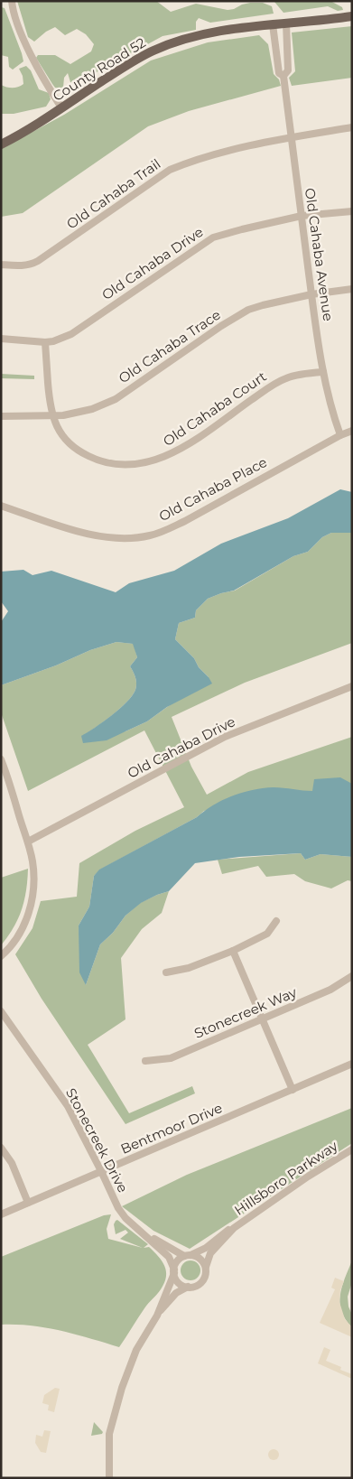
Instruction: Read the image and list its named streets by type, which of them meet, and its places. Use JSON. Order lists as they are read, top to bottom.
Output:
{
  "streets": {
    "main road": ["County Road 52"],
    "street": [
      "Old Cahaba Trail",
      "Old Cahaba Avenue",
      "Old Cahaba Drive",
      "Old Cahaba Trace",
      "Old Cahaba Court",
      "Old Cahaba Place",
      "Stonecreek Way",
      "Bentmoor Drive",
      "Stonecreek Drive",
      "Hillsboro Parkway"
    ]
  },
  "crossings": [
    ["County Road 52", "Old Cahaba Avenue"],
    ["Old Cahaba Trail", "Old Cahaba Avenue"],
    ["Old Cahaba Avenue", "Old Cahaba Drive"],
    ["Old Cahaba Avenue", "Old Cahaba Trace"],
    ["Old Cahaba Avenue", "Old Cahaba Court"],
    ["Old Cahaba Avenue", "Old Cahaba Place"],
    ["Old Cahaba Drive", "Old Cahaba Court"],
    ["Old Cahaba Trace", "Old Cahaba Court"],
    ["Bentmoor Drive", "Stonecreek Drive"],
    ["Stonecreek Drive", "Hillsboro Parkway"]
  ]
}
